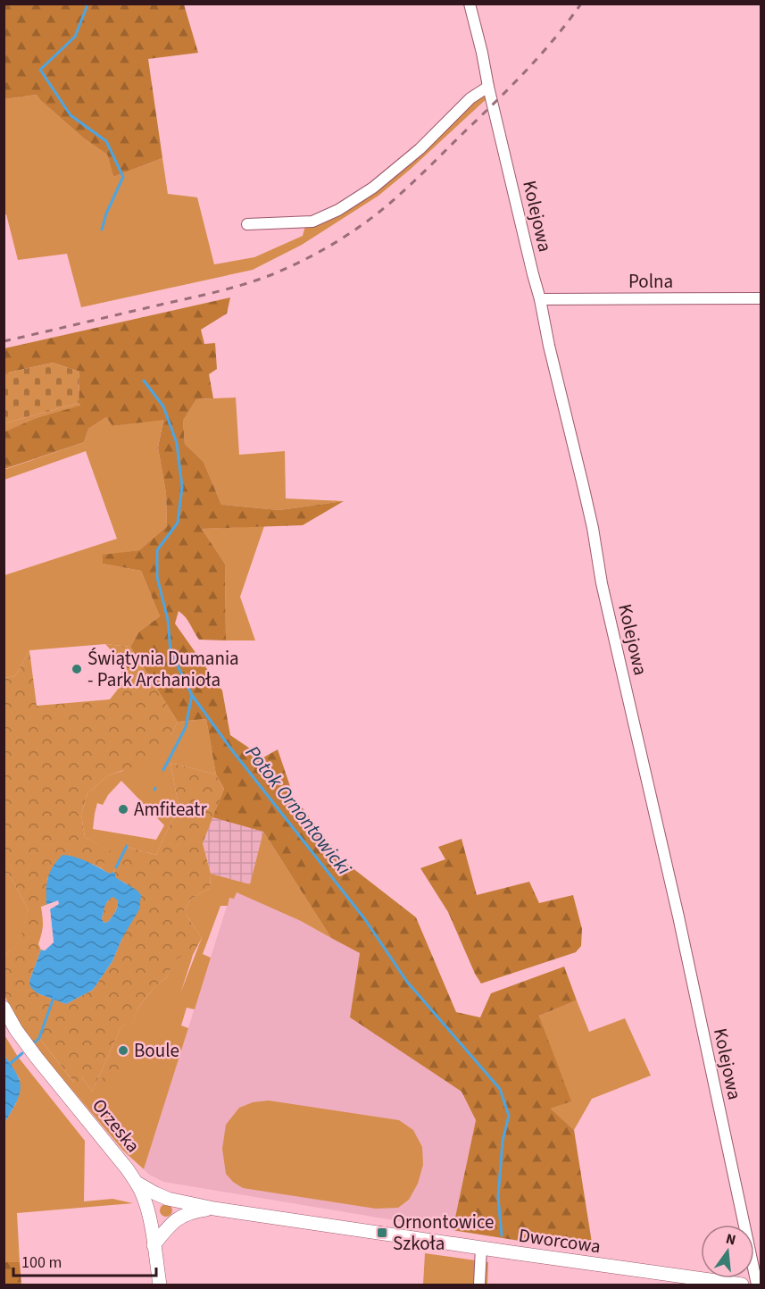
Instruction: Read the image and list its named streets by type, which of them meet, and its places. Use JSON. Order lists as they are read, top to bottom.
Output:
{
  "streets": {
    "street": [
      "Kolejowa",
      "Polna",
      "Orzeska",
      "Dworcowa"
    ]
  },
  "crossings": [
    ["Kolejowa", "Polna"],
    ["Orzeska", "Dworcowa"]
  ],
  "water": ["Potok Ornontowicki"],
  "places": {
    "other": ["Świątynia Dumania - Park Archanioła", "Amfiteatr", "Boule"],
    "transit": ["Ornontowice Szkoła"]
  },
  "scale_bar": "100 m",
  "north": "top"
}
